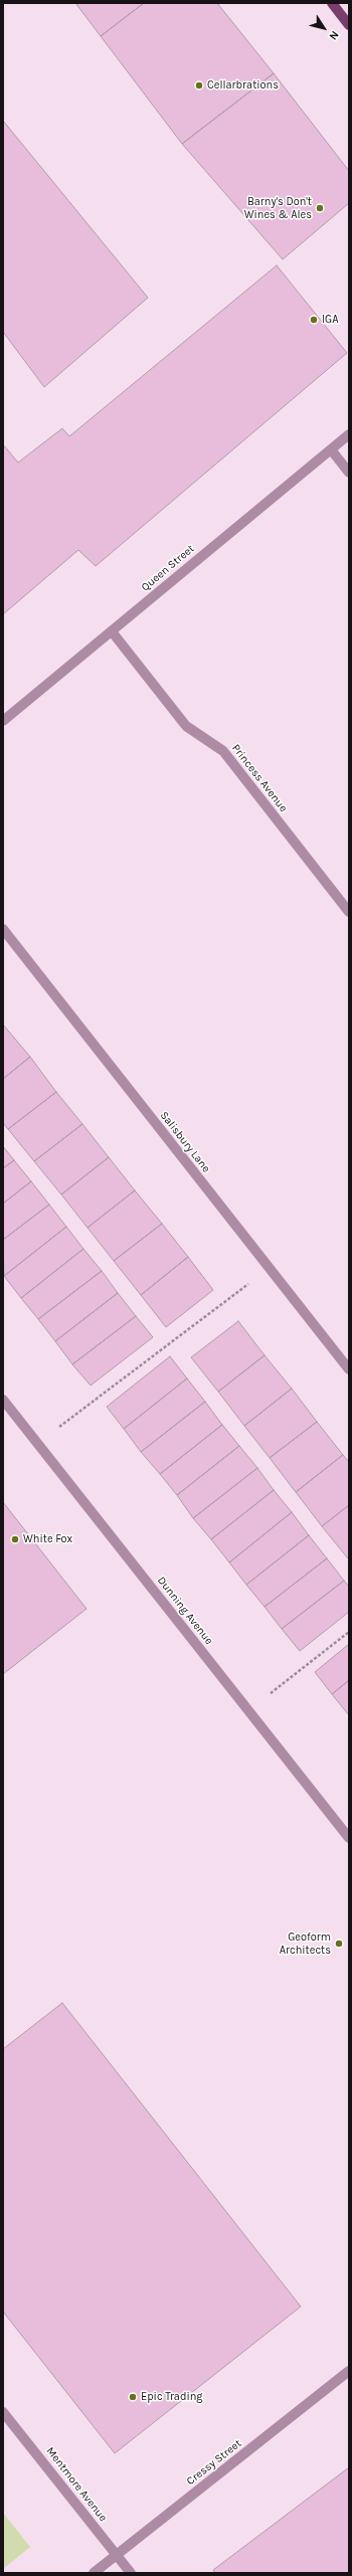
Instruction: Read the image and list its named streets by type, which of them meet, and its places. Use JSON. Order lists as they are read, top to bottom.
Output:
{
  "streets": {
    "street": [
      "Queen Street",
      "Princess Avenue",
      "Salisbury Lane",
      "Dunning Avenue",
      "Cressy Street",
      "Mentmore Avenue"
    ]
  },
  "crossings": [
    ["Queen Street", "Princess Avenue"],
    ["Cressy Street", "Mentmore Avenue"]
  ],
  "places": [
    "Cellarbrations",
    "Barny's Don't Wines & Ales",
    "IGA",
    "White Fox",
    "Geoform Architects",
    "Epic Trading"
  ],
  "north": "bottom right"
}
